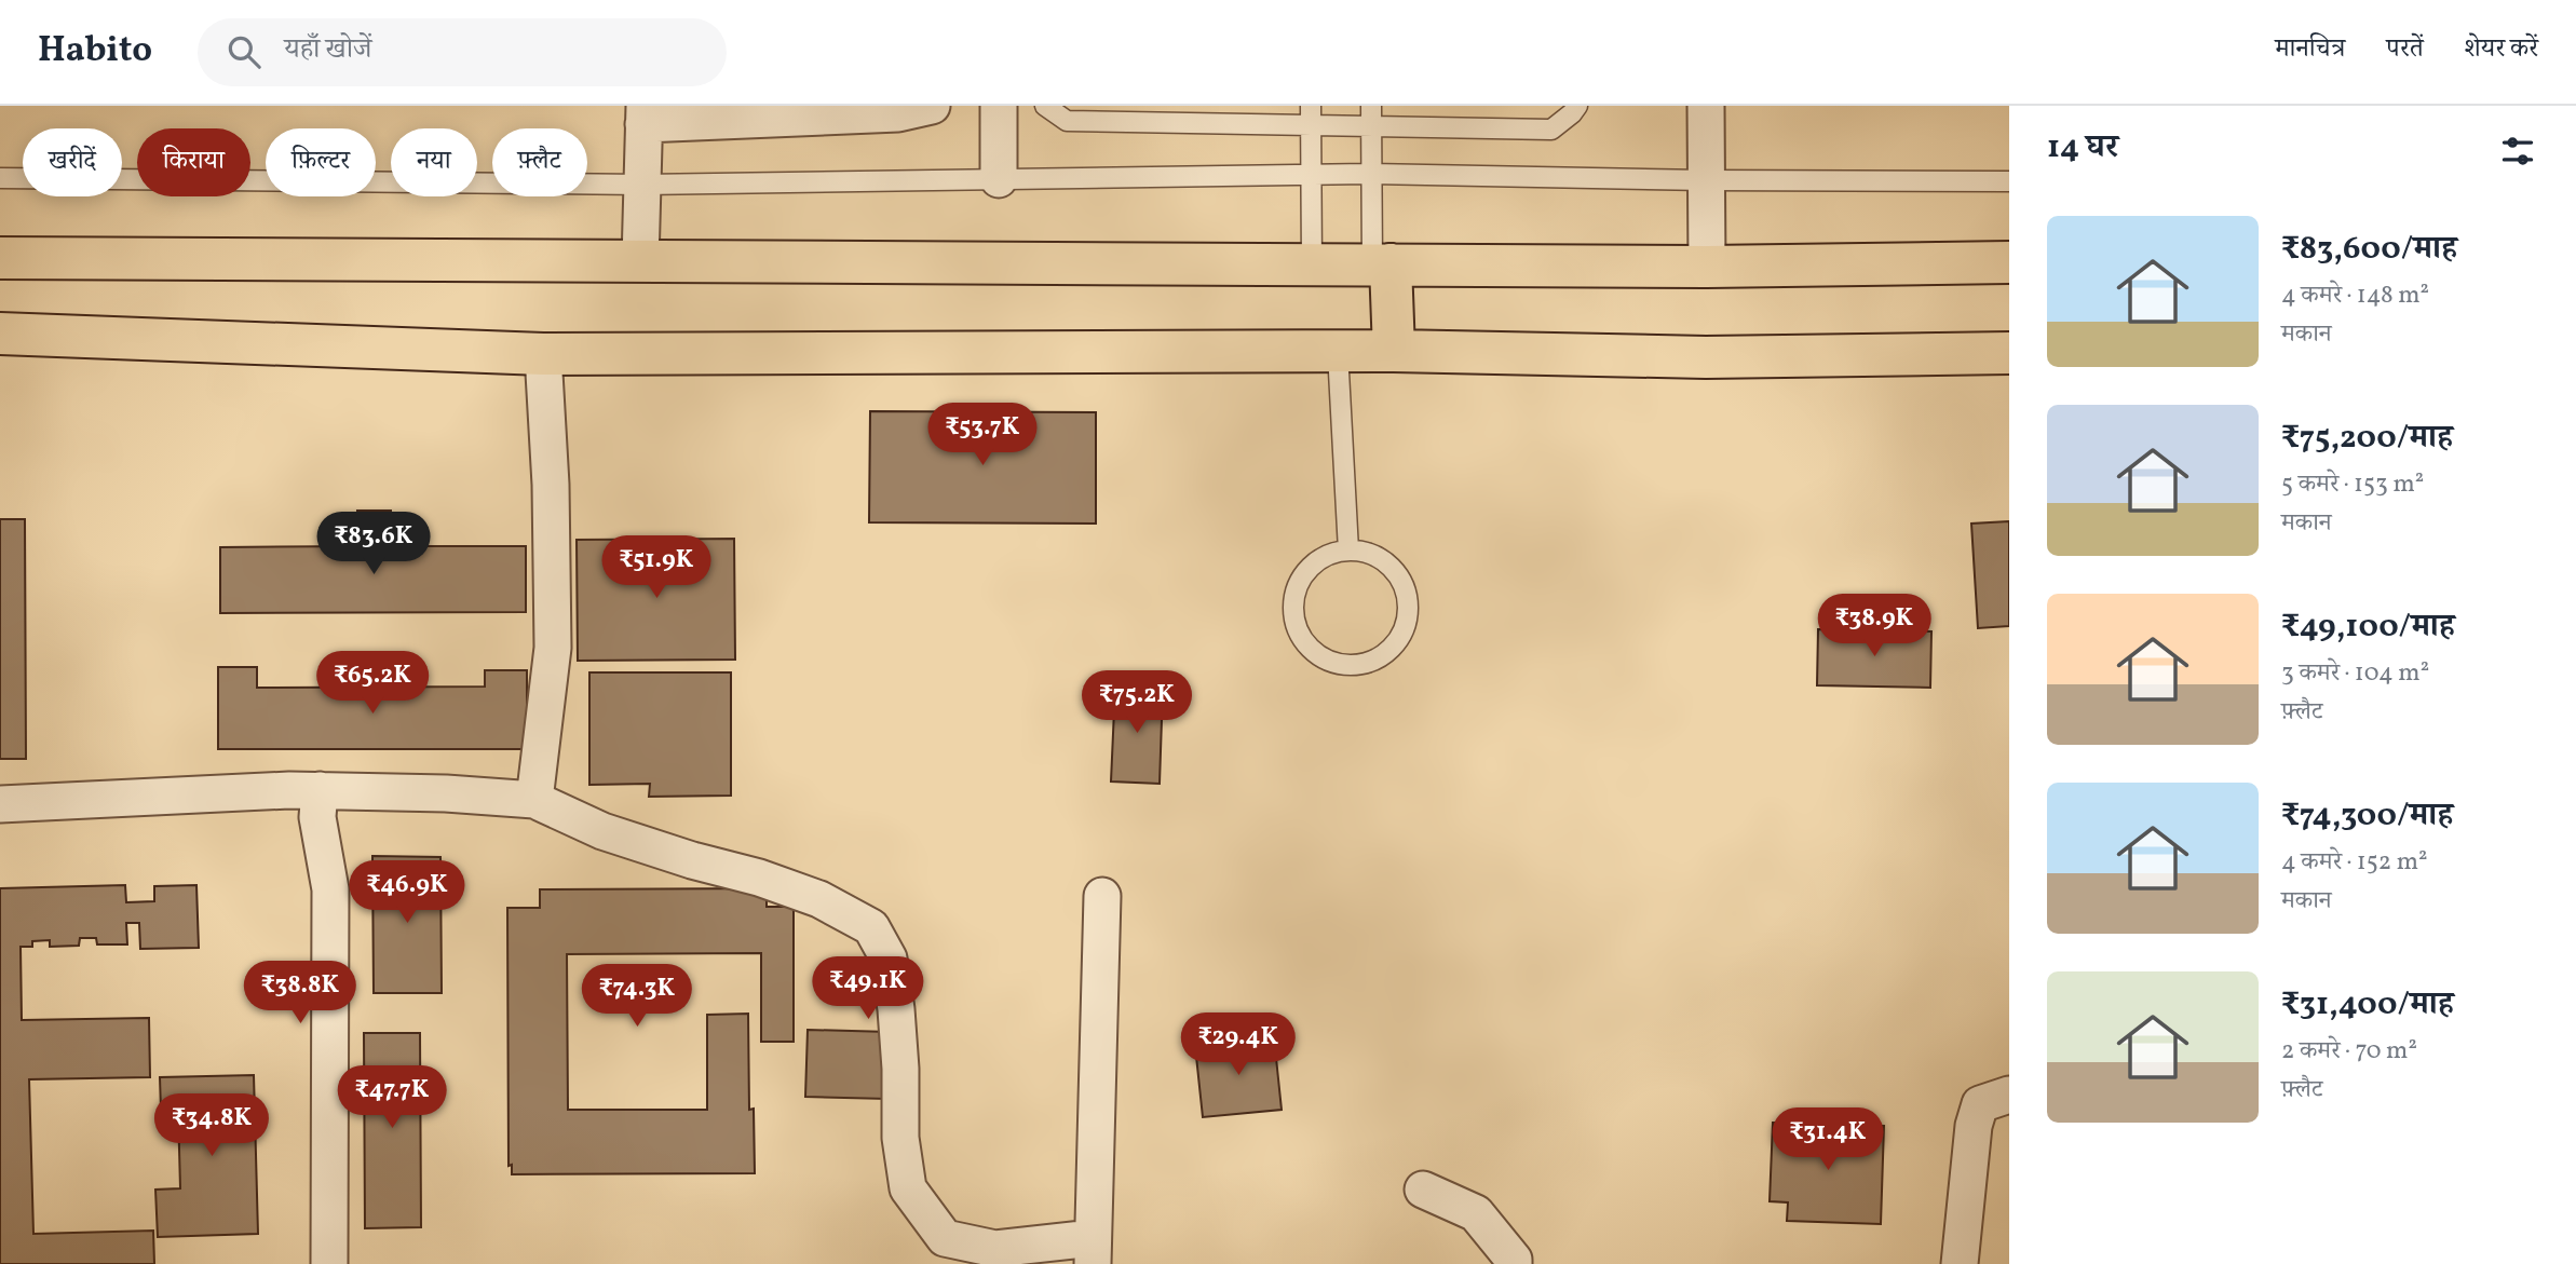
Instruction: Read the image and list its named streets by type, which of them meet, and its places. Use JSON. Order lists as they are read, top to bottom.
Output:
{
  "page": {
    "header": "Habito",
    "search": "यहाँ खोजें",
    "nav": ["मानचित्र", "परतें", "शेयर करें"],
    "heading": "14 घर",
    "chip": [
      "खरीदें",
      "किराया",
      "फ़िल्टर",
      "नया",
      "फ़्लैट"
    ],
    "list": [
      {
        "name": "₹83,600/माह",
        "note": "4 कमरे · 148 m² · मकान"
      },
      {
        "name": "₹75,200/माह",
        "note": "5 कमरे · 153 m² · मकान"
      },
      {
        "name": "₹49,100/माह",
        "note": "3 कमरे · 104 m² · फ़्लैट"
      },
      {
        "name": "₹74,300/माह",
        "note": "4 कमरे · 152 m² · मकान"
      },
      {
        "name": "₹31,400/माह",
        "note": "2 कमरे · 70 m² · फ़्लैट"
      }
    ],
    "price": [
      "₹53.7K",
      "₹83.6K",
      "₹51.9K",
      "₹38.9K",
      "₹65.2K",
      "₹75.2K",
      "₹46.9K",
      "₹49.1K",
      "₹38.8K",
      "₹74.3K",
      "₹29.4K",
      "₹47.7K",
      "₹34.8K",
      "₹31.4K"
    ]
  }
}
